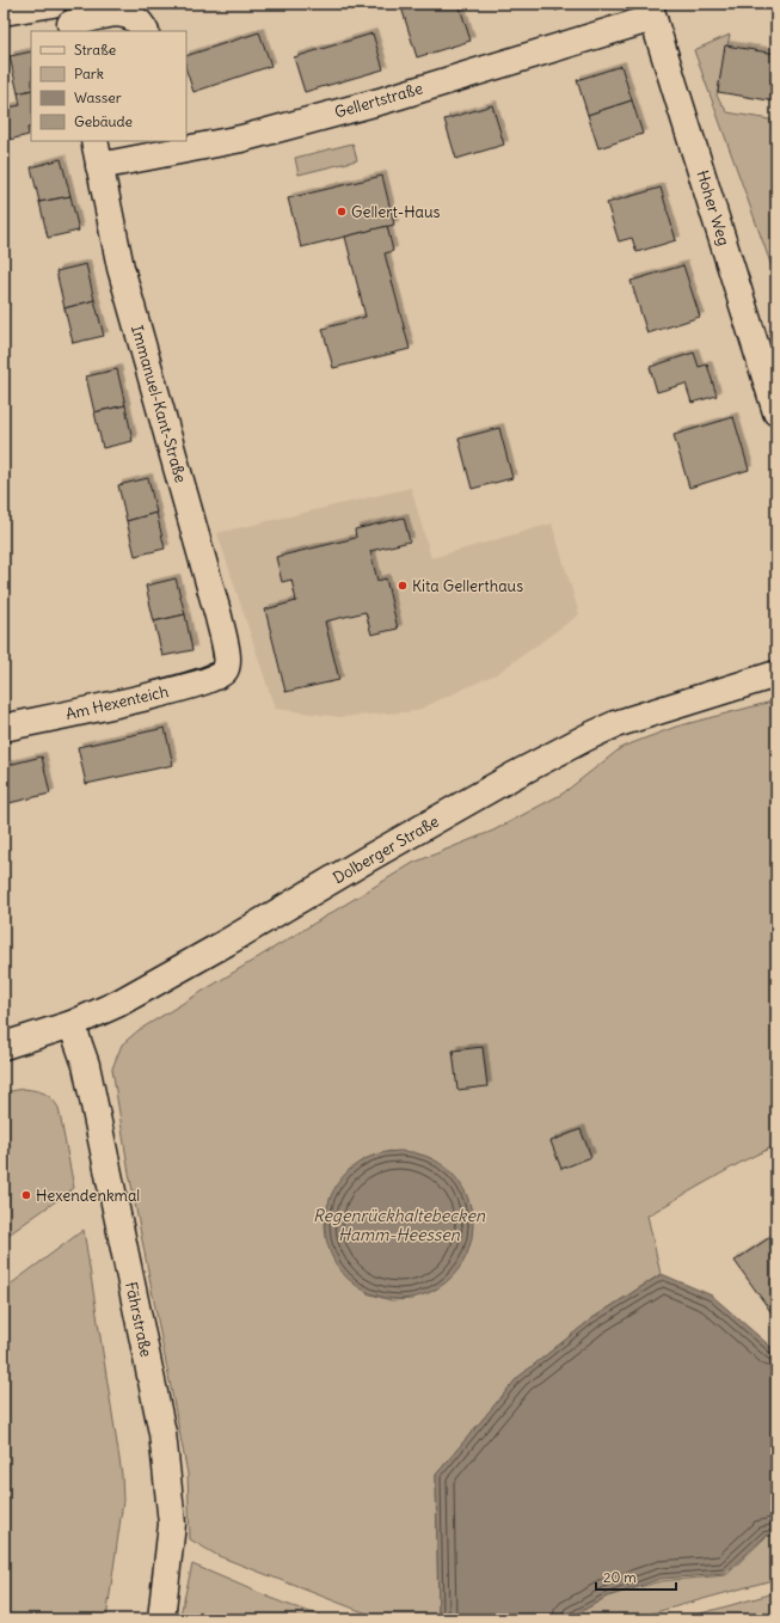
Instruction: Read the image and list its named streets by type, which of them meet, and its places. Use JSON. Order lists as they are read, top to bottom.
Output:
{
  "streets": {
    "street": [
      "Gellertstraße",
      "Hoher Weg",
      "Immanuel-Kant-Straße",
      "Am Hexenteich",
      "Dolberger Straße",
      "Fährstraße"
    ]
  },
  "crossings": [
    ["Gellertstraße", "Hoher Weg"],
    ["Gellertstraße", "Immanuel-Kant-Straße"],
    ["Immanuel-Kant-Straße", "Am Hexenteich"],
    ["Dolberger Straße", "Fährstraße"]
  ],
  "water": ["Regenrückhaltebecken Hamm-Heessen"],
  "places": ["Gellert-Haus", "Kita Gellerthaus", "Hexendenkmal"],
  "legend": [
    "Straße",
    "Park",
    "Wasser",
    "Gebäude"
  ],
  "scale_bar": "20 m"
}
